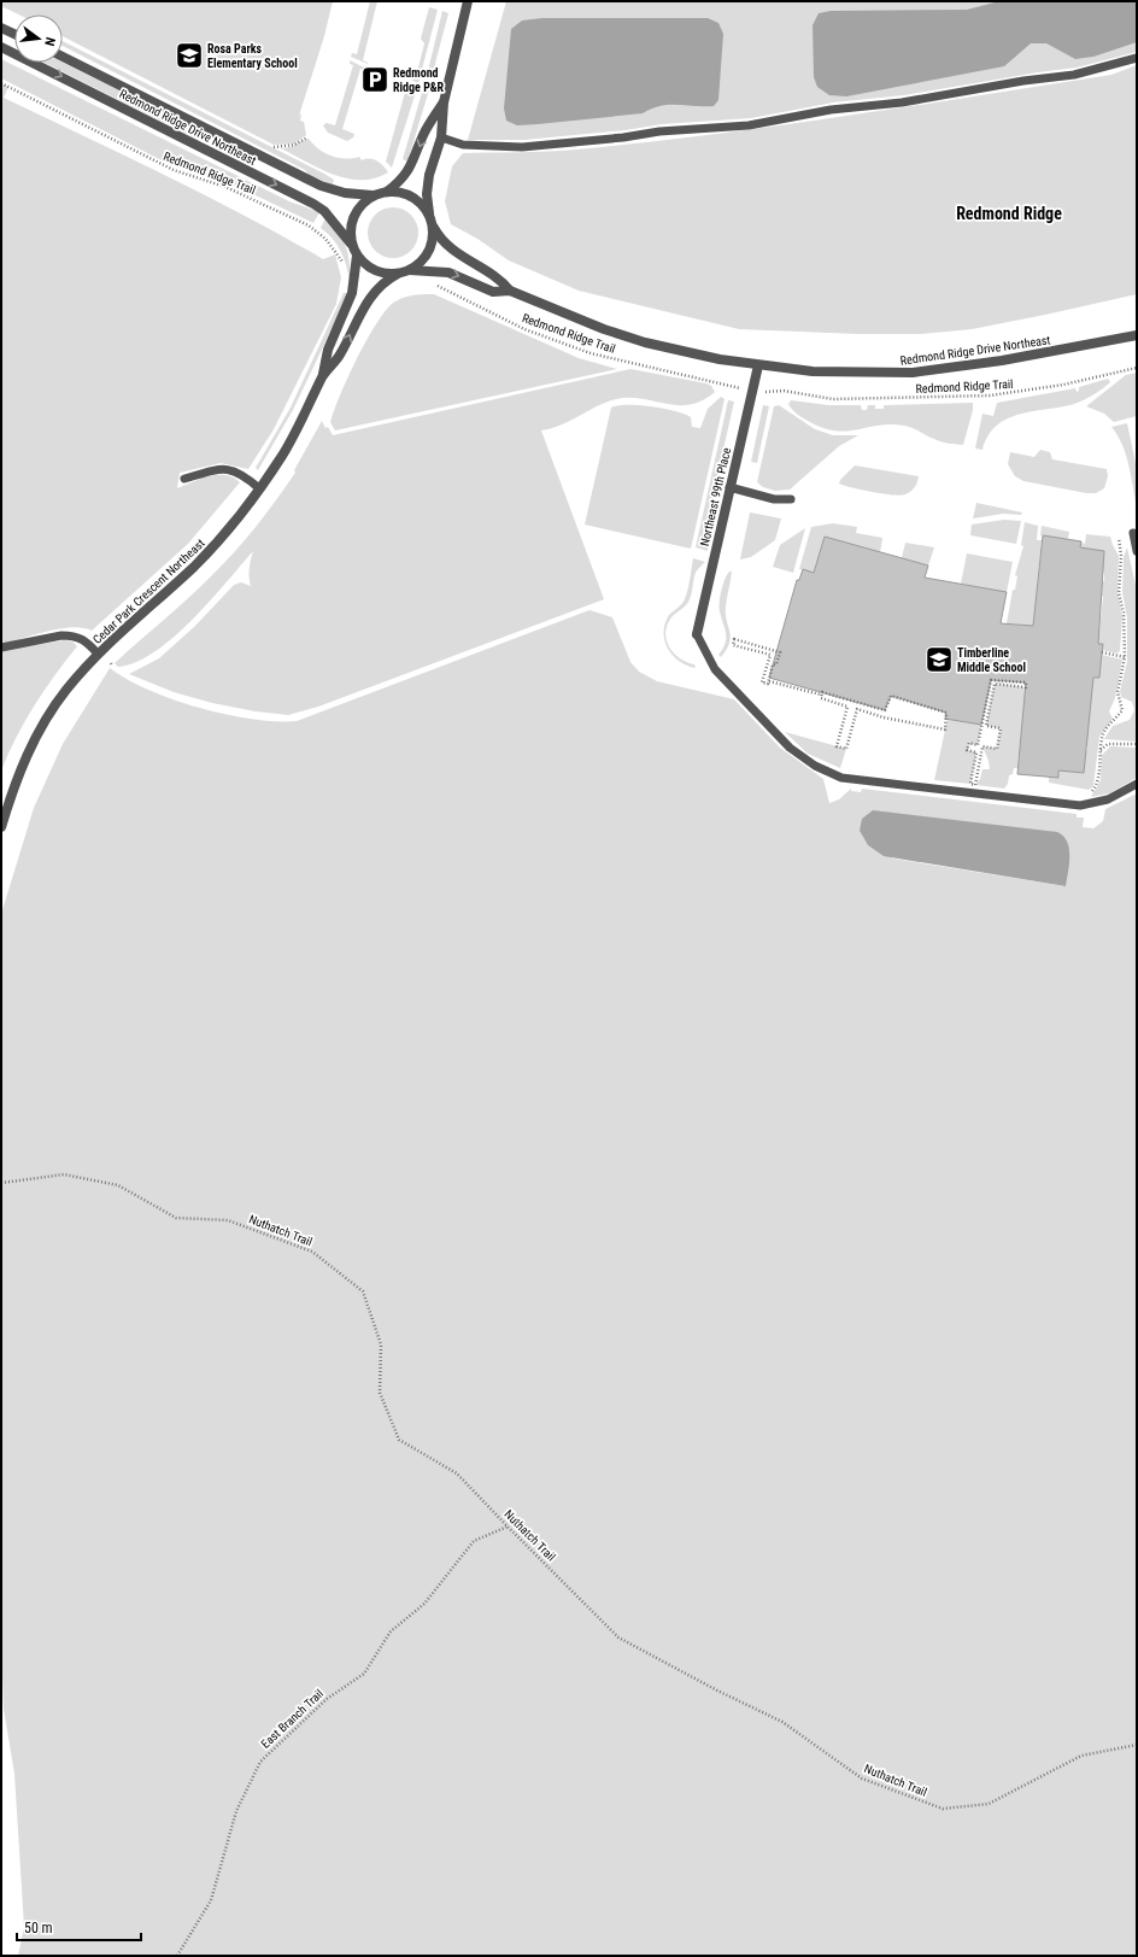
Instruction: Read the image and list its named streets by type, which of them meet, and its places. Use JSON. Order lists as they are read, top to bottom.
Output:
{
  "streets": {
    "street": ["Redmond Ridge Drive Northeast", "Northeast 99th Place", "Cedar Park Crescent Northeast"],
    "path": ["Redmond Ridge Trail", "Nuthatch Trail", "East Branch Trail"]
  },
  "crossings": [
    ["Redmond Ridge Drive Northeast", "Northeast 99th Place"],
    ["Redmond Ridge Drive Northeast", "Cedar Park Crescent Northeast"],
    ["Nuthatch Trail", "East Branch Trail"]
  ],
  "districts": ["Redmond Ridge"],
  "places": {
    "school or university": ["Rosa Parks Elementary School", "Timberline Middle School"],
    "parking": ["Redmond Ridge P&R"]
  },
  "scale_bar": "50 m",
  "north": "right"
}
